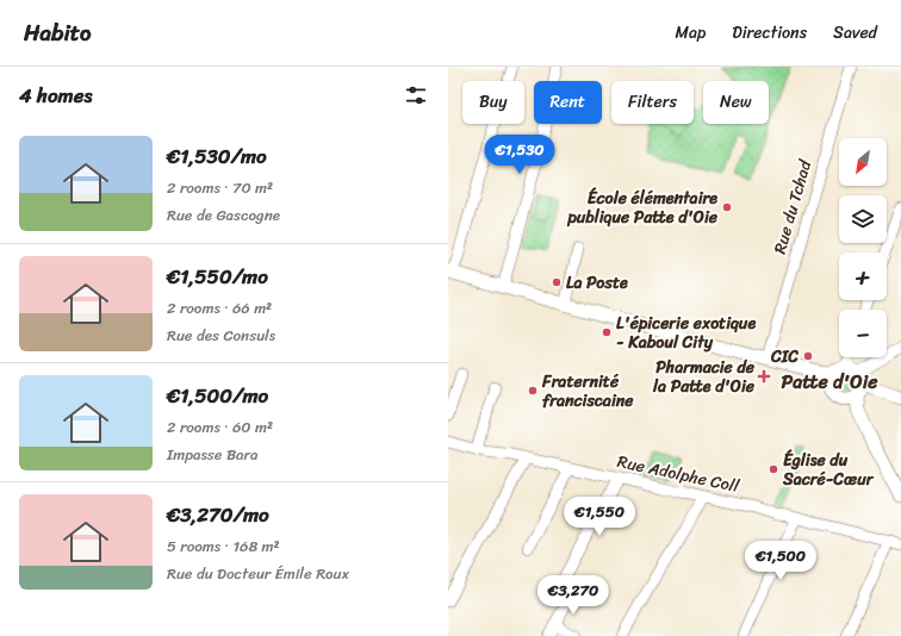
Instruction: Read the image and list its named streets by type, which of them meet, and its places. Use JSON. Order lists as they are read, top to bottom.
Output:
{
  "streets": {
    "street": ["Rue du Tchad", "Rue Adolphe Coll"]
  },
  "districts": ["Patte d'Oie"],
  "places": {
    "other": [
      "École élémentaire publique Patte d'Oie",
      "La Poste",
      "L'épicerie exotique - Kaboul City",
      "CIC",
      "Fraternité franciscaine",
      "Église du Sacré-Cœur"
    ],
    "health": ["Pharmacie de la Patte d'Oie"]
  },
  "north": "bottom left",
  "page": {
    "header": "Habito",
    "nav": ["Map", "Directions", "Saved"],
    "heading": "4 homes",
    "chip": [
      "Buy",
      "Rent",
      "Filters",
      "New"
    ],
    "list": [
      {
        "name": "€1,530/mo",
        "note": "2 rooms · 70 m² · Rue de Gascogne"
      },
      {
        "name": "€1,550/mo",
        "note": "2 rooms · 66 m² · Rue des Consuls"
      },
      {
        "name": "€1,500/mo",
        "note": "2 rooms · 60 m² · Impasse Bara"
      },
      {
        "name": "€3,270/mo",
        "note": "5 rooms · 168 m² · Rue du Docteur Émile Roux"
      }
    ],
    "price": [
      "€1,530",
      "€1,550",
      "€1,500",
      "€3,270"
    ],
    "map_buttons": ["+", "−"]
  }
}
